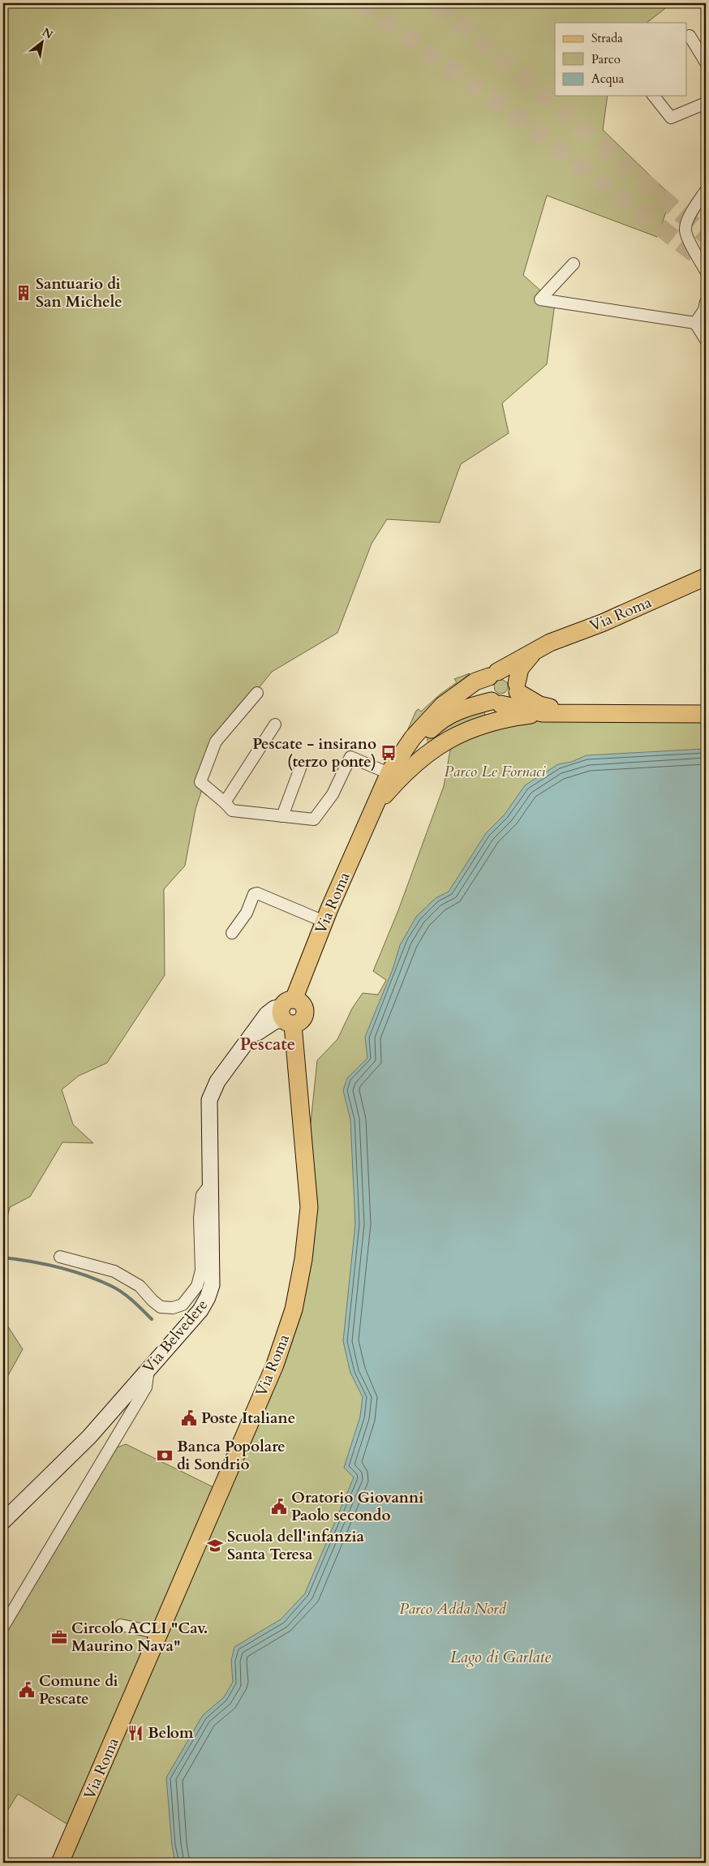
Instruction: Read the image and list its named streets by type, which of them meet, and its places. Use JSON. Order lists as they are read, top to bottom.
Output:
{
  "streets": {
    "main road": ["Via Roma", "Via Belvedere"]
  },
  "crossings": [
    ["Via Roma", "Via Belvedere"]
  ],
  "districts": ["Pescate"],
  "water": ["Lago di Garlate"],
  "parks": ["Parco Le Fornaci", "Parco Adda Nord"],
  "places": {
    "building": ["Santuario di San Michele"],
    "bus stop": ["Pescate - insirano (terzo ponte)"],
    "public building": ["Poste Italiane", "Oratorio Giovanni Paolo secondo", "Comune di Pescate"],
    "bank": ["Banca Popolare di Sondrio"],
    "school or university": ["Scuola dell'infanzia Santa Teresa"],
    "office": ["Circolo ACLI \"Cav. Maurino Nava\""],
    "restaurant": ["Belom"]
  },
  "legend": ["Strada", "Parco", "Acqua"],
  "north": "top right"
}
